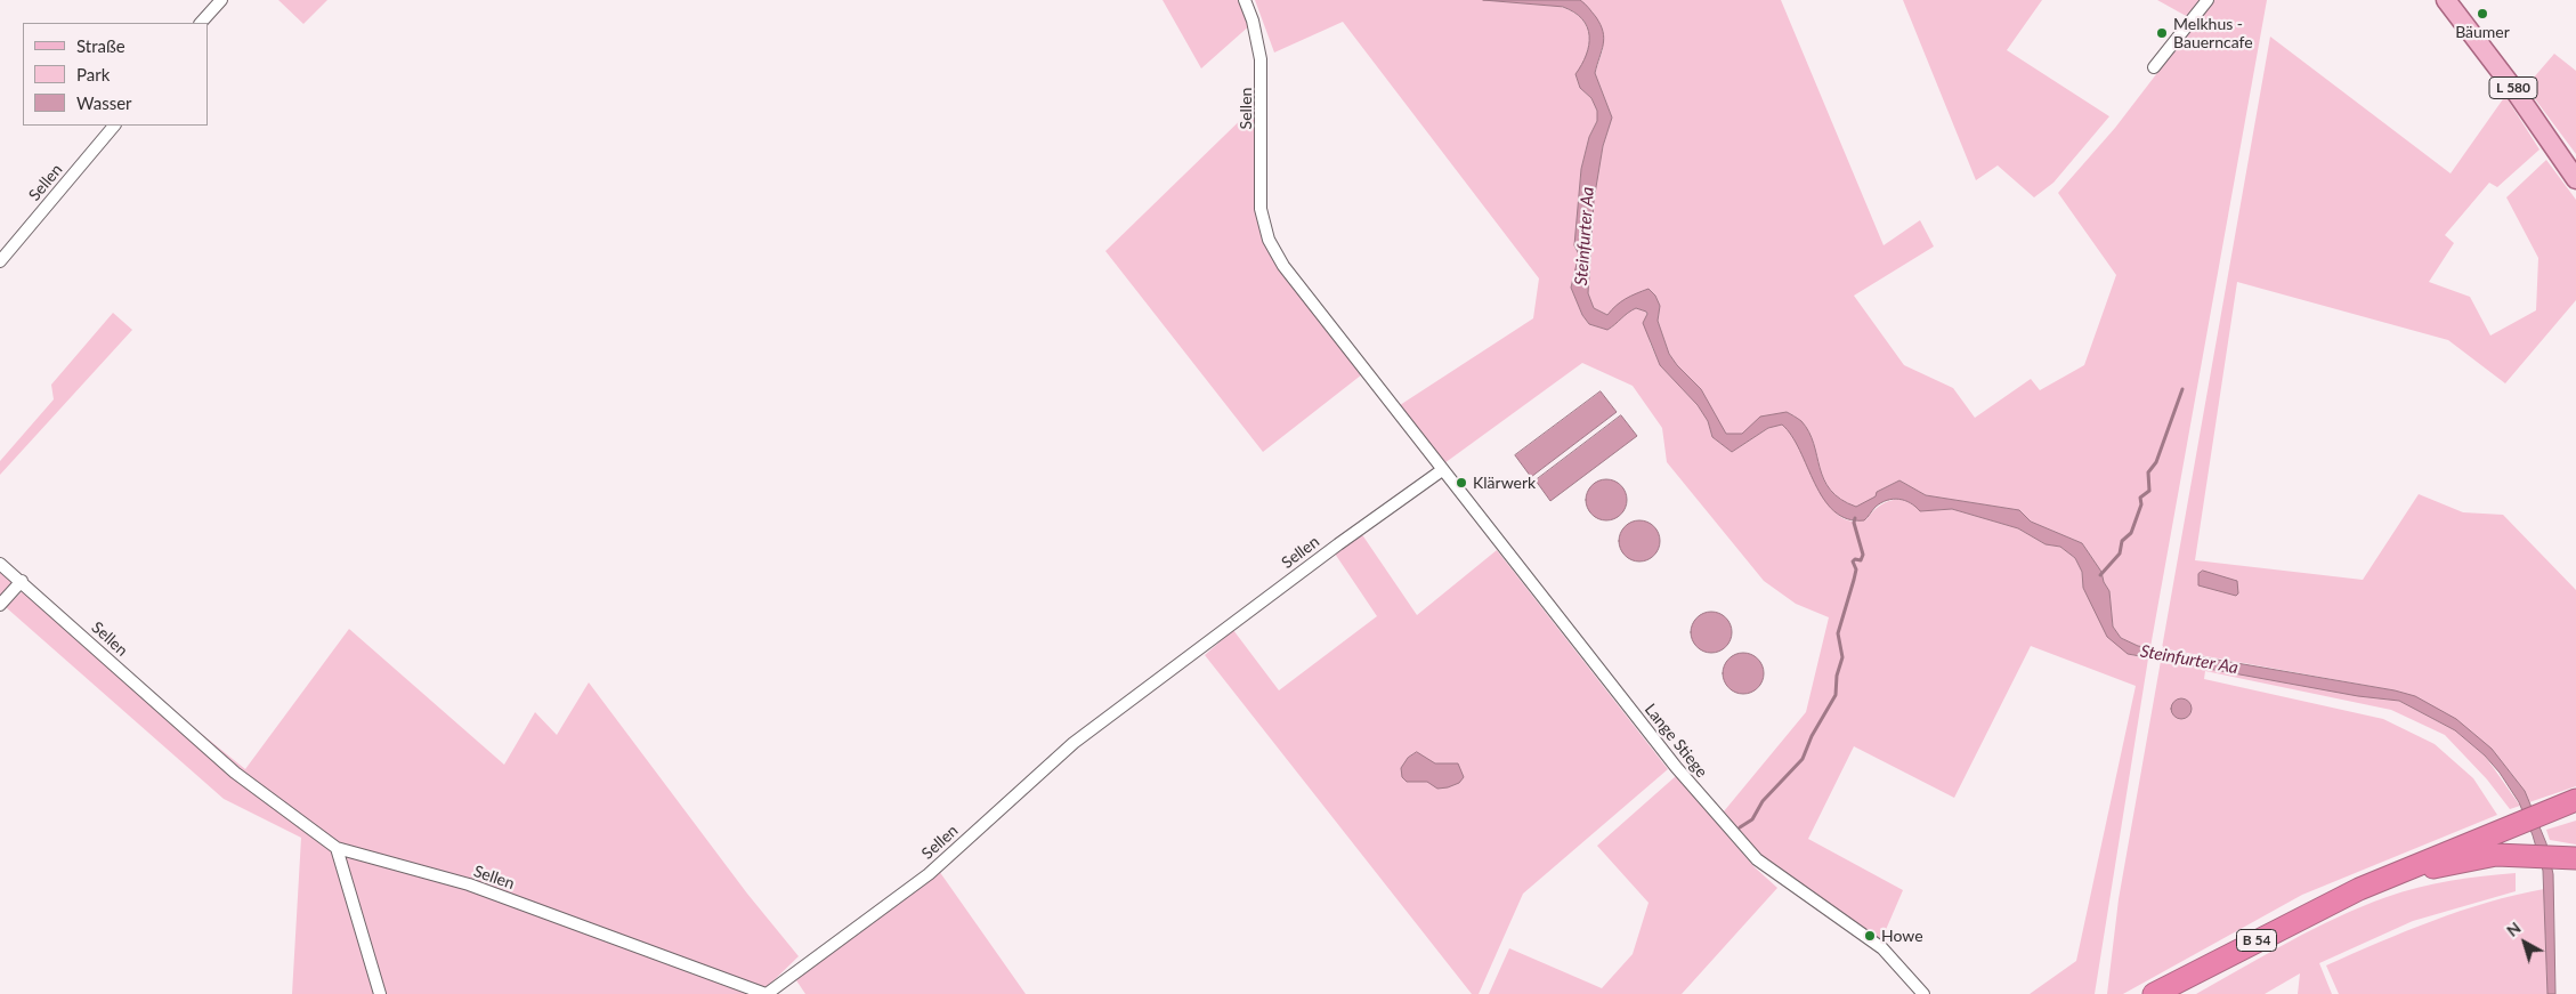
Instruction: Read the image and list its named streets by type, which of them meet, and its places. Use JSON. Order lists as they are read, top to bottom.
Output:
{
  "streets": {
    "highway": ["B 54"],
    "main road": ["L 580"],
    "street": ["Sellen", "Lange Stiege"]
  },
  "crossings": [
    ["Sellen", "Lange Stiege"]
  ],
  "water": ["Steinfurter Aa"],
  "places": [
    "Bäumer",
    "Melkhus - Bauerncafe",
    "Klärwerk",
    "Howe"
  ],
  "legend": ["Straße", "Park", "Wasser"],
  "north": "top left"
}
